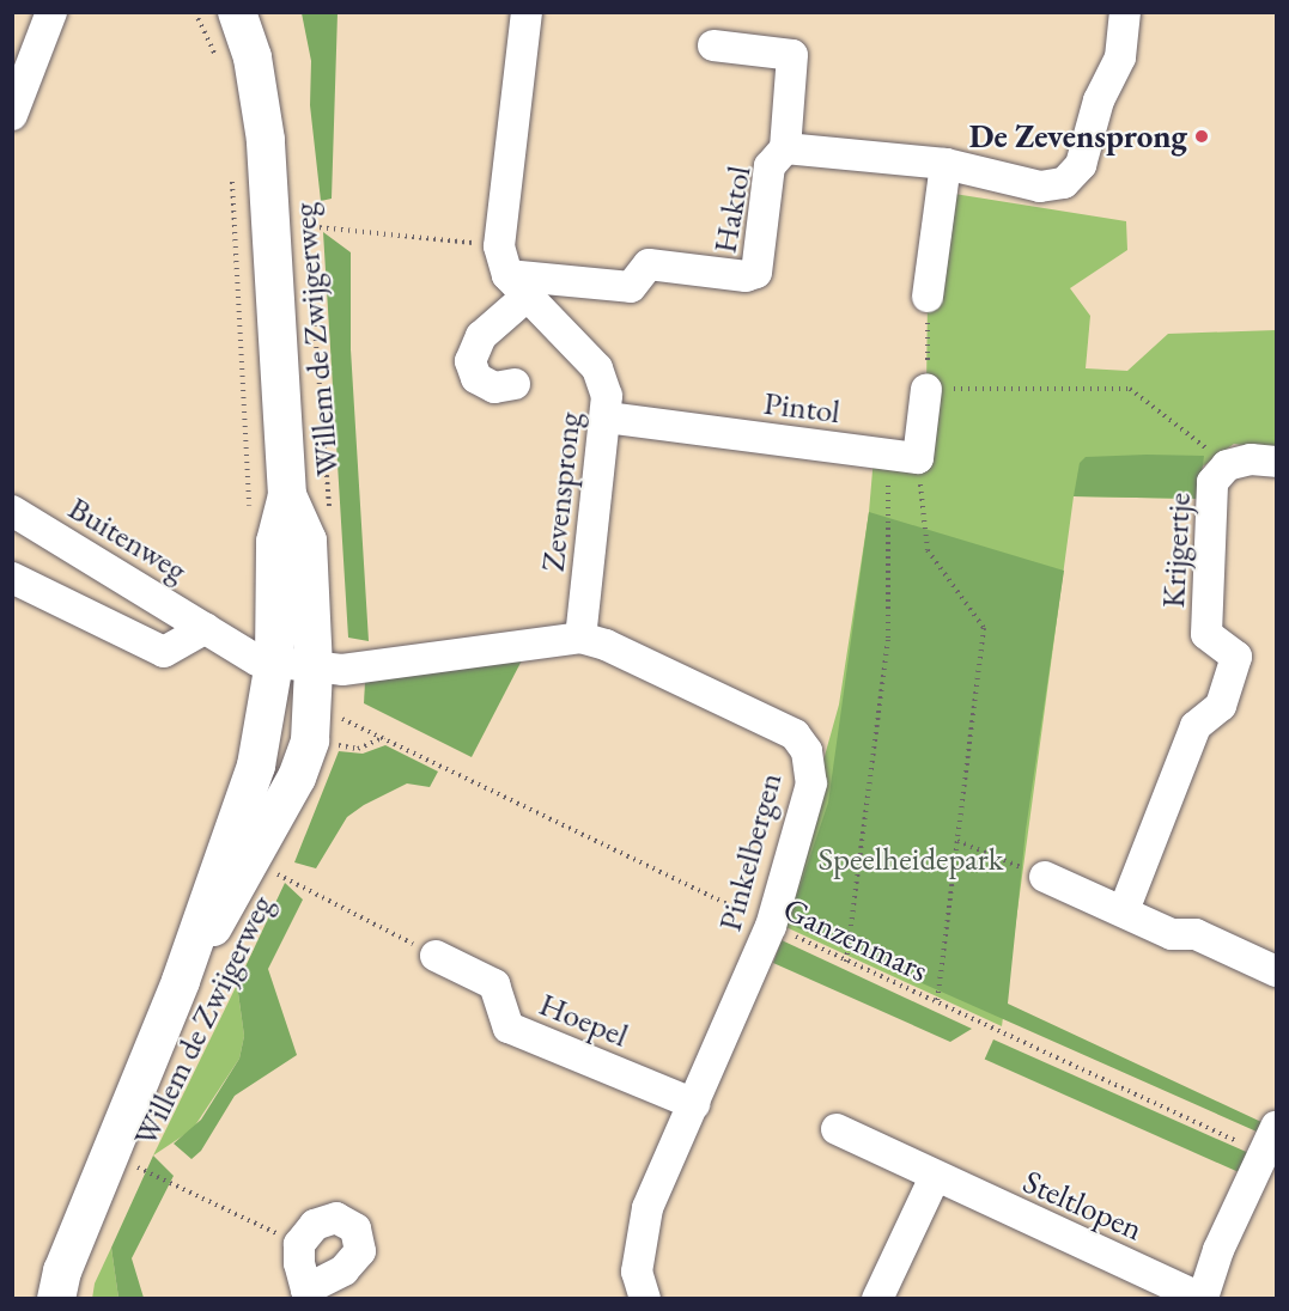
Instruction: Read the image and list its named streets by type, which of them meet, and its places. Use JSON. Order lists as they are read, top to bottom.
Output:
{
  "streets": {
    "main road": ["Willem de Zwijgerweg"],
    "street": [
      "Haktol",
      "Pintol",
      "Zevensprong",
      "Buitenweg",
      "Krijgertje",
      "Pinkelbergen",
      "Hoepel",
      "Steltlopen"
    ],
    "path": ["Ganzenmars"]
  },
  "crossings": [
    ["Haktol", "Zevensprong"],
    ["Willem de Zwijgerweg", "Buitenweg"],
    ["Willem de Zwijgerweg", "Pinkelbergen"],
    ["Pintol", "Zevensprong"],
    ["Zevensprong", "Pinkelbergen"],
    ["Buitenweg", "Pinkelbergen"],
    ["Pinkelbergen", "Ganzenmars"],
    ["Pinkelbergen", "Hoepel"],
    ["Ganzenmars", "Steltlopen"]
  ],
  "parks": ["Speelheidepark"],
  "places": ["De Zevensprong"]
}
